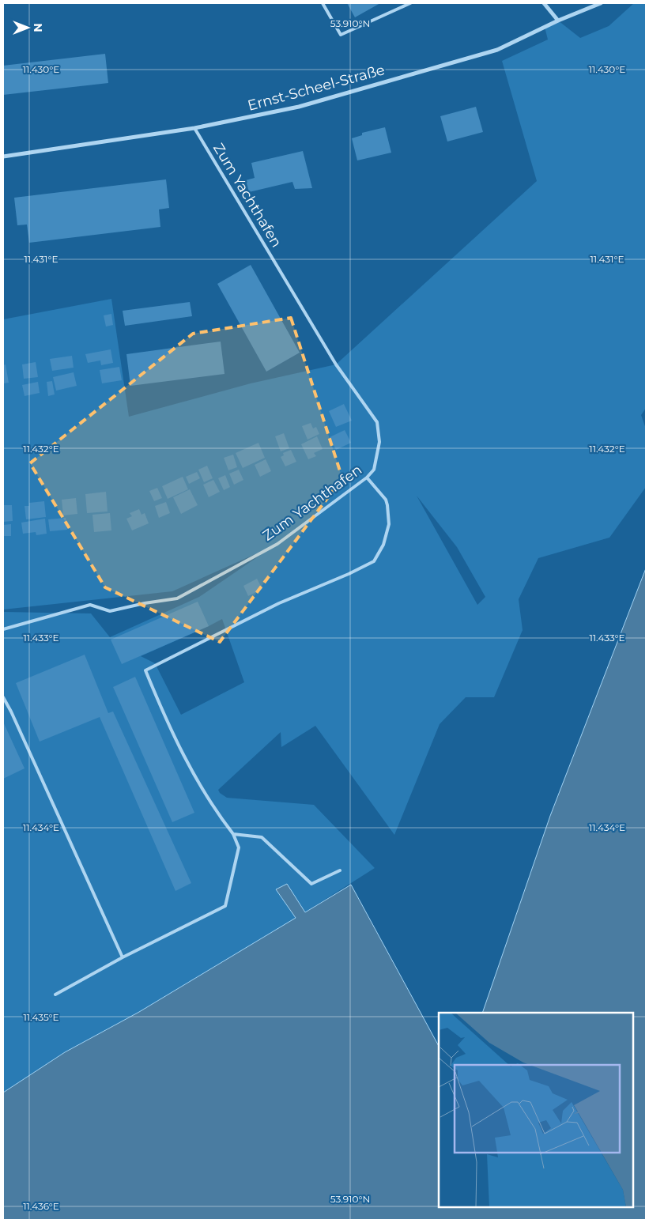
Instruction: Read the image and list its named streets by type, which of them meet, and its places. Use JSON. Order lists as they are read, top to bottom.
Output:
{
  "streets": {
    "street": ["Ernst-Scheel-Straße"],
    "lane": ["Zum Yachthafen"]
  },
  "crossings": [
    ["Ernst-Scheel-Straße", "Zum Yachthafen"]
  ],
  "north": "right",
  "coordinates": [
    "53.910°N",
    "11.430°E",
    "11.431°E",
    "11.432°E",
    "11.433°E",
    "11.434°E",
    "11.435°E",
    "11.436°E"
  ]
}
